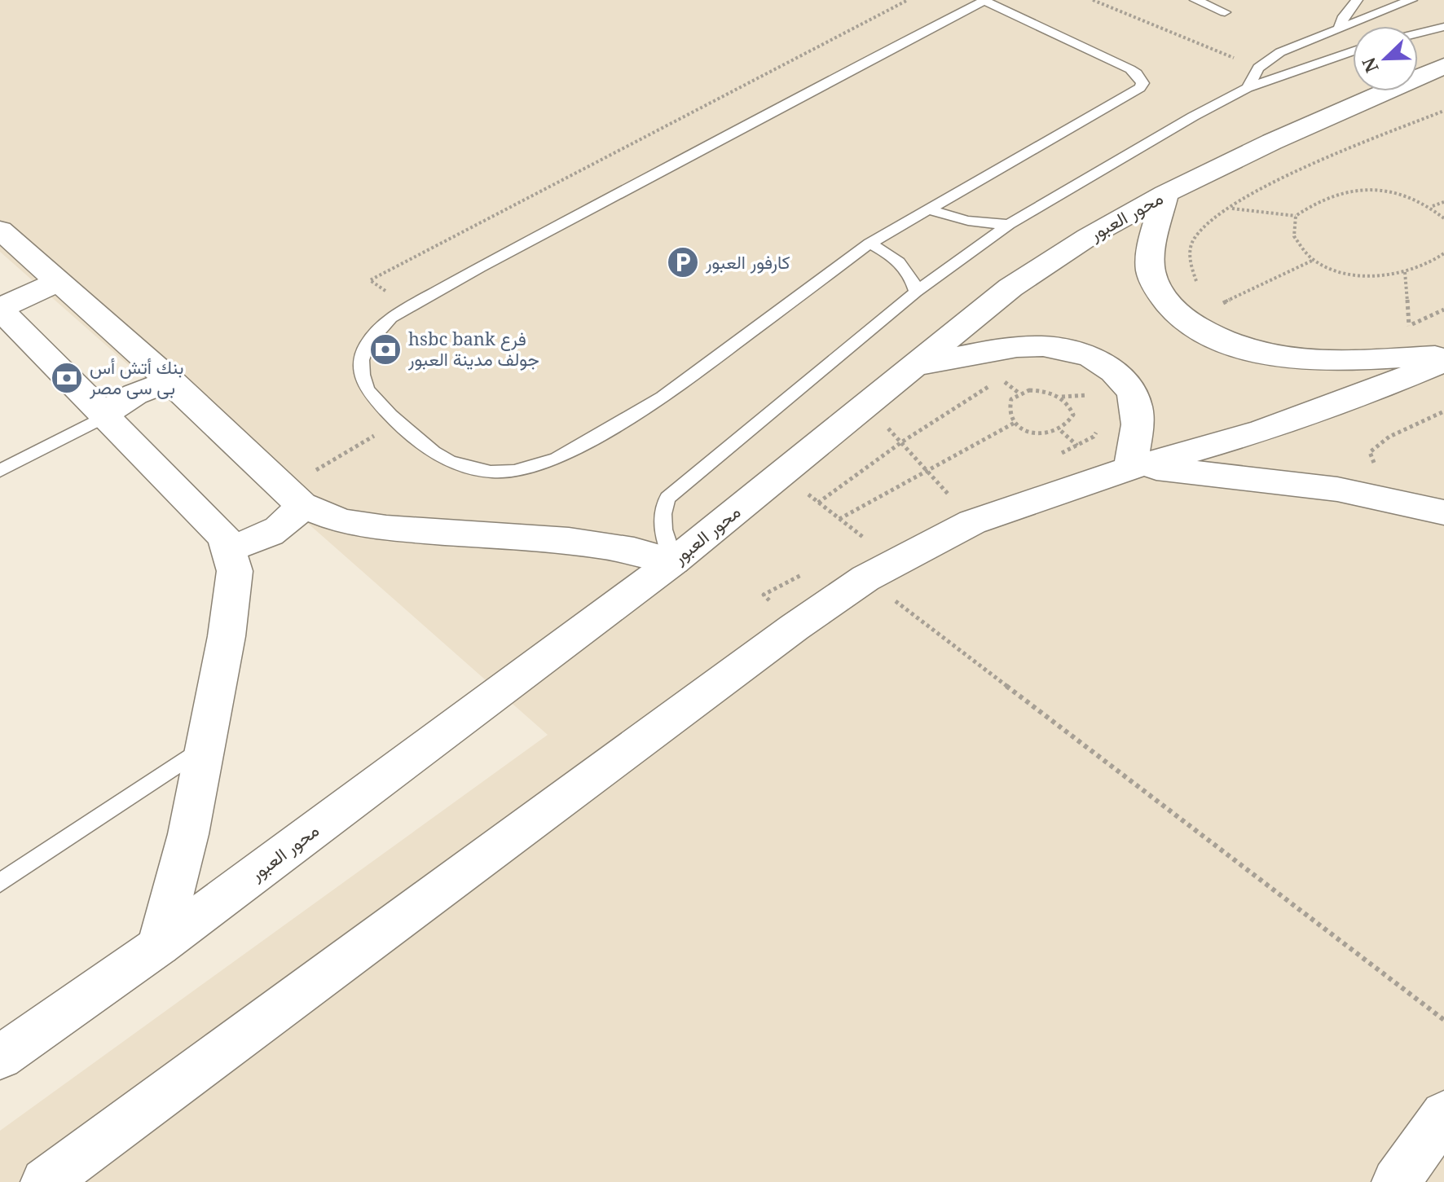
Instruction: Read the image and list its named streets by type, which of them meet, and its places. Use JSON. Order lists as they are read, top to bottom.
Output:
{
  "streets": {
    "main road": ["محور العبور"]
  },
  "places": {
    "parking": ["كارفور العبور"],
    "bank": ["hsbc bank فرع جولف مدينة العبور", "بنك أتش أس بى سى مصر"]
  },
  "north": "bottom left"
}
